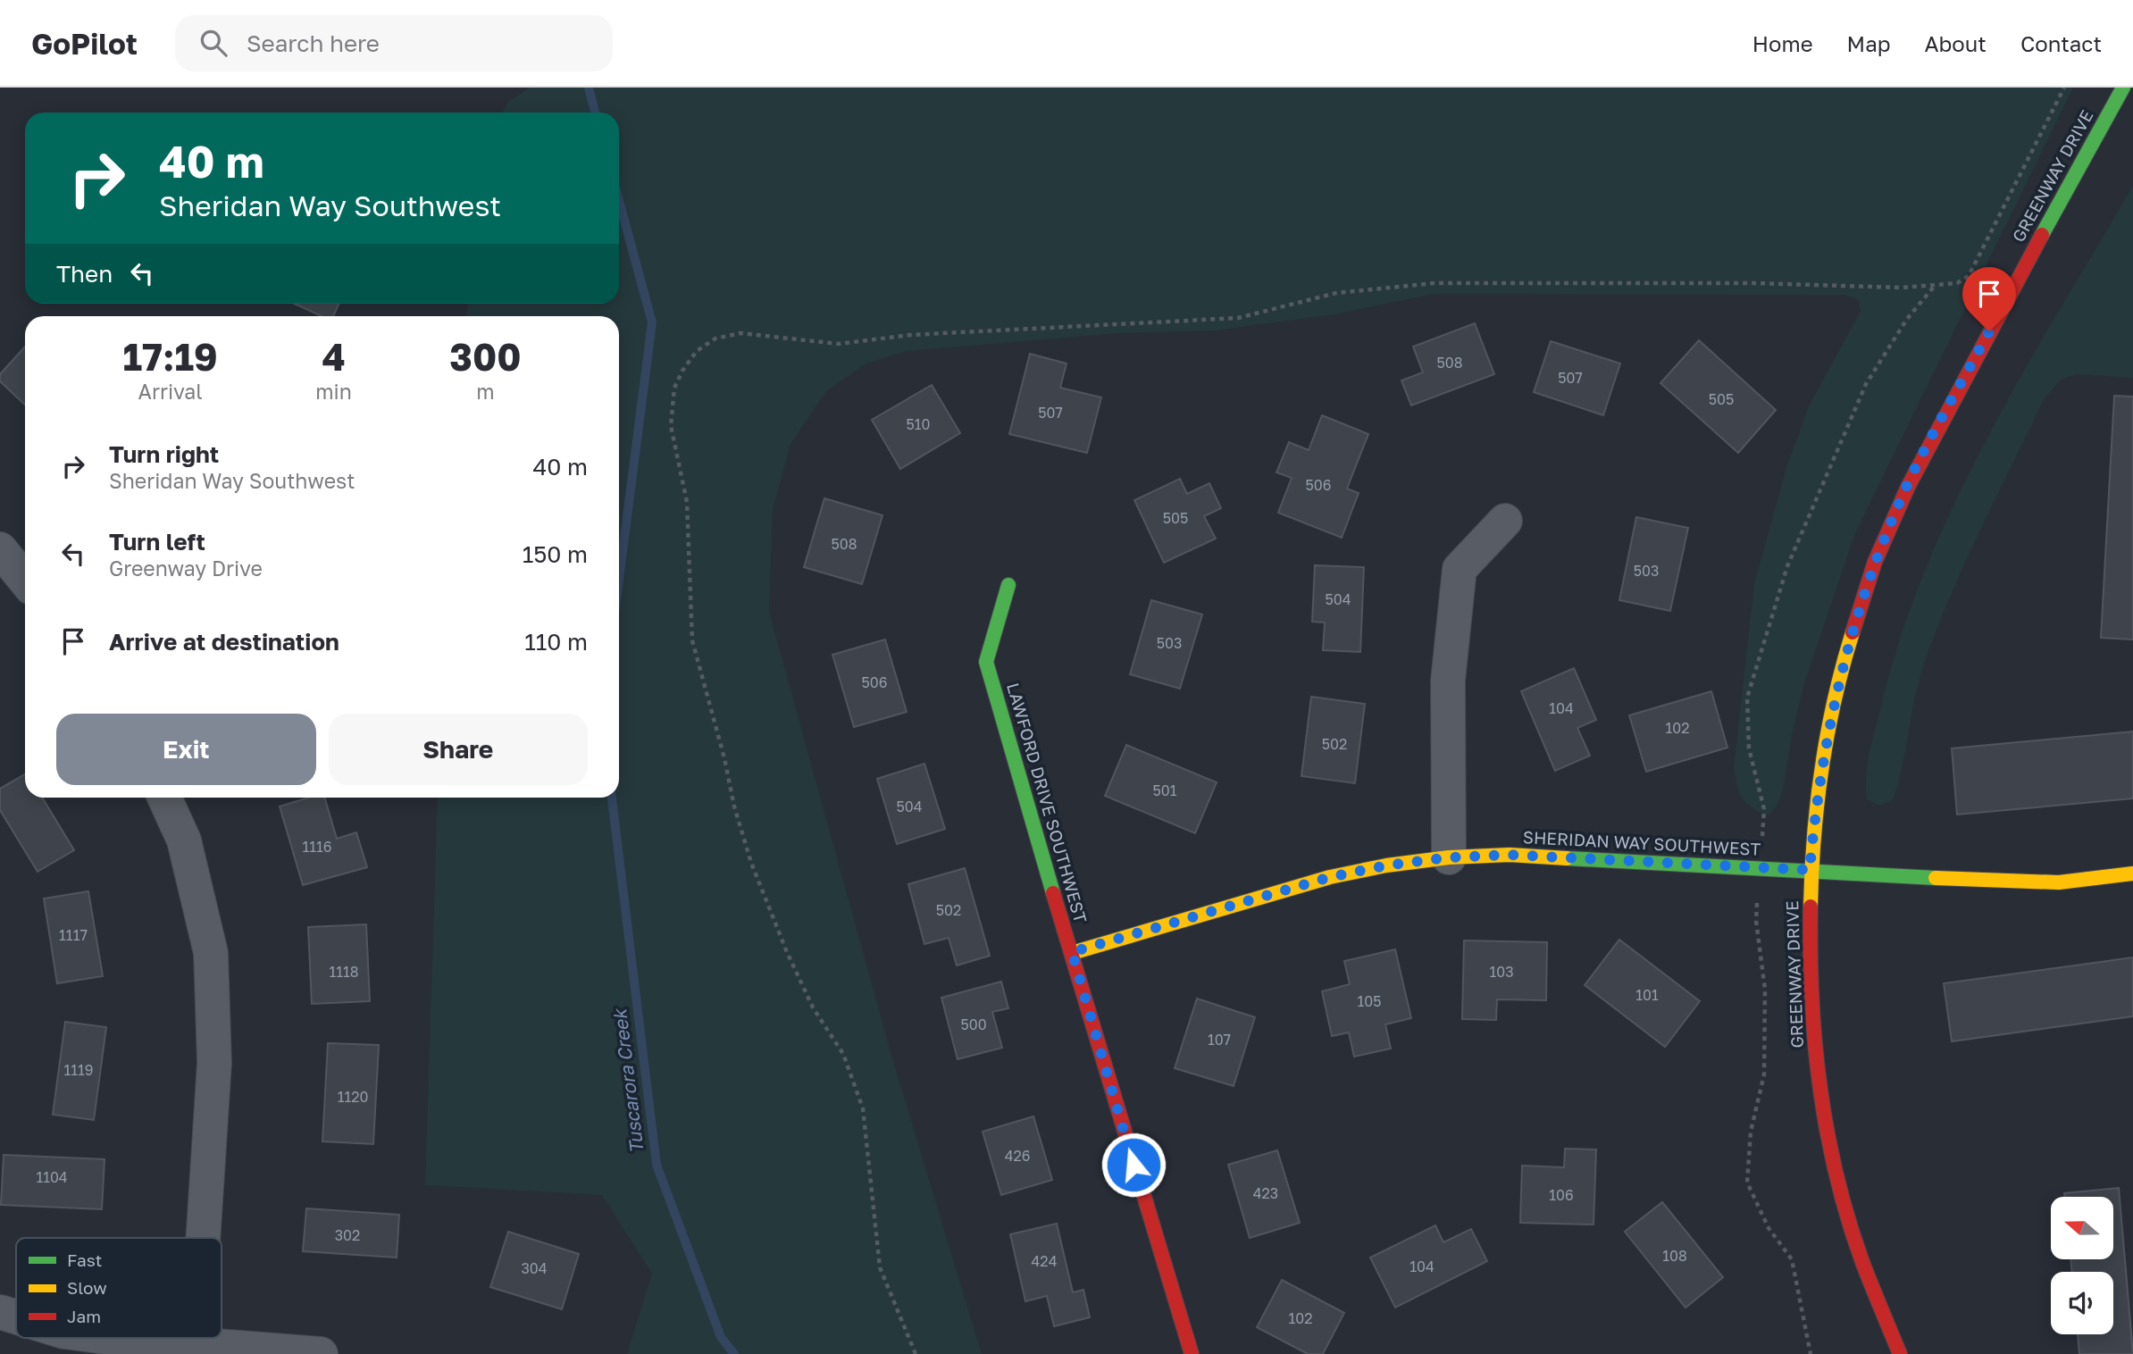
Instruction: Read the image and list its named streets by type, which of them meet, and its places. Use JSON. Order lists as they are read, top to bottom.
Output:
{
  "streets": {
    "street": ["GREENWAY DRIVE", "LAWFORD DRIVE SOUTHWEST", "SHERIDAN WAY SOUTHWEST"]
  },
  "crossings": [
    ["GREENWAY DRIVE", "SHERIDAN WAY SOUTHWEST"],
    ["LAWFORD DRIVE SOUTHWEST", "SHERIDAN WAY SOUTHWEST"]
  ],
  "water": ["Tuscarora Creek"],
  "house_numbers": [
    "508",
    "507",
    "505",
    "507",
    "510",
    "506",
    "505",
    "508",
    "503",
    "504",
    "503",
    "506",
    "104",
    "102",
    "502",
    "501",
    "504",
    "1116",
    "502",
    "1117",
    "1118",
    "103",
    "101",
    "105",
    "500",
    "107",
    "1119",
    "1120",
    "426",
    "1104",
    "423",
    "106",
    "302",
    "108",
    "424",
    "104",
    "304",
    "102"
  ],
  "legend": ["Fast", "Slow", "Jam"],
  "north": "left",
  "page": {
    "header": "GoPilot",
    "search": "Search here",
    "nav": [
      "Home",
      "Map",
      "About",
      "Contact"
    ],
    "turn": ["40 m", "Sheridan Way Southwest"],
    "then": "Then",
    "eta": [
      "17:19",
      "Arrival",
      "4",
      "min",
      "300",
      "m"
    ],
    "list": [
      {
        "name": "Turn right",
        "note": "Sheridan Way Southwest",
        "value": "40 m"
      },
      {
        "name": "Turn left",
        "note": "Greenway Drive",
        "value": "150 m"
      },
      {
        "name": "Arrive at destination",
        "value": "110 m"
      }
    ],
    "buttons": ["Exit", "Share"]
  }
}
